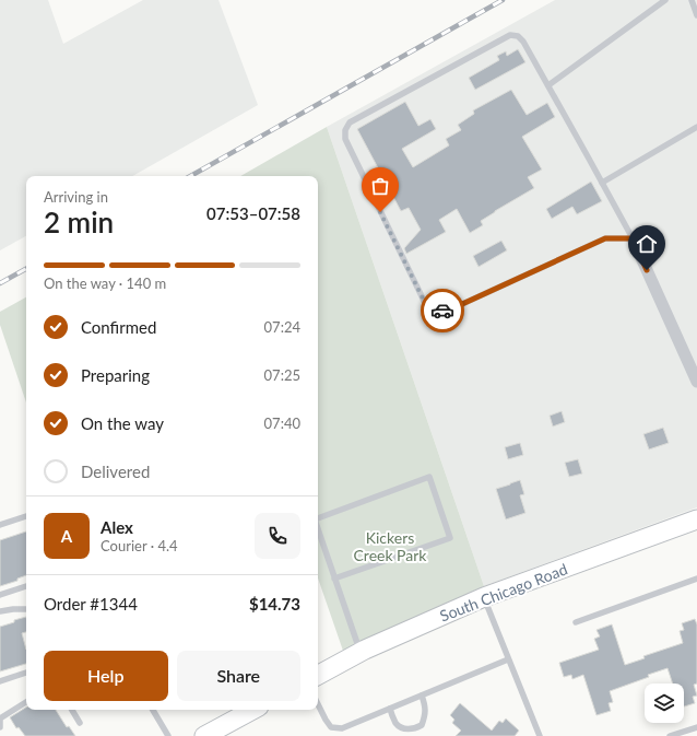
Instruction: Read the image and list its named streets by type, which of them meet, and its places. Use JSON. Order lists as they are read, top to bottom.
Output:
{
  "streets": {
    "main road": ["South Chicago Road"]
  },
  "parks": ["Kickers Creek Park"],
  "page": {
    "heading": ["2 min", "Arriving in", "07:53–07:58"],
    "panel": [
      "Alex",
      "Courier · 4.4",
      "Order #1344",
      "$14.73"
    ],
    "bar": "On the way · 140 m",
    "list": [
      ["Confirmed", "07:24"],
      ["Preparing", "07:25"],
      ["On the way", "07:40"],
      "Delivered"
    ],
    "round": "A",
    "buttons": ["Help", "Share"]
  }
}
